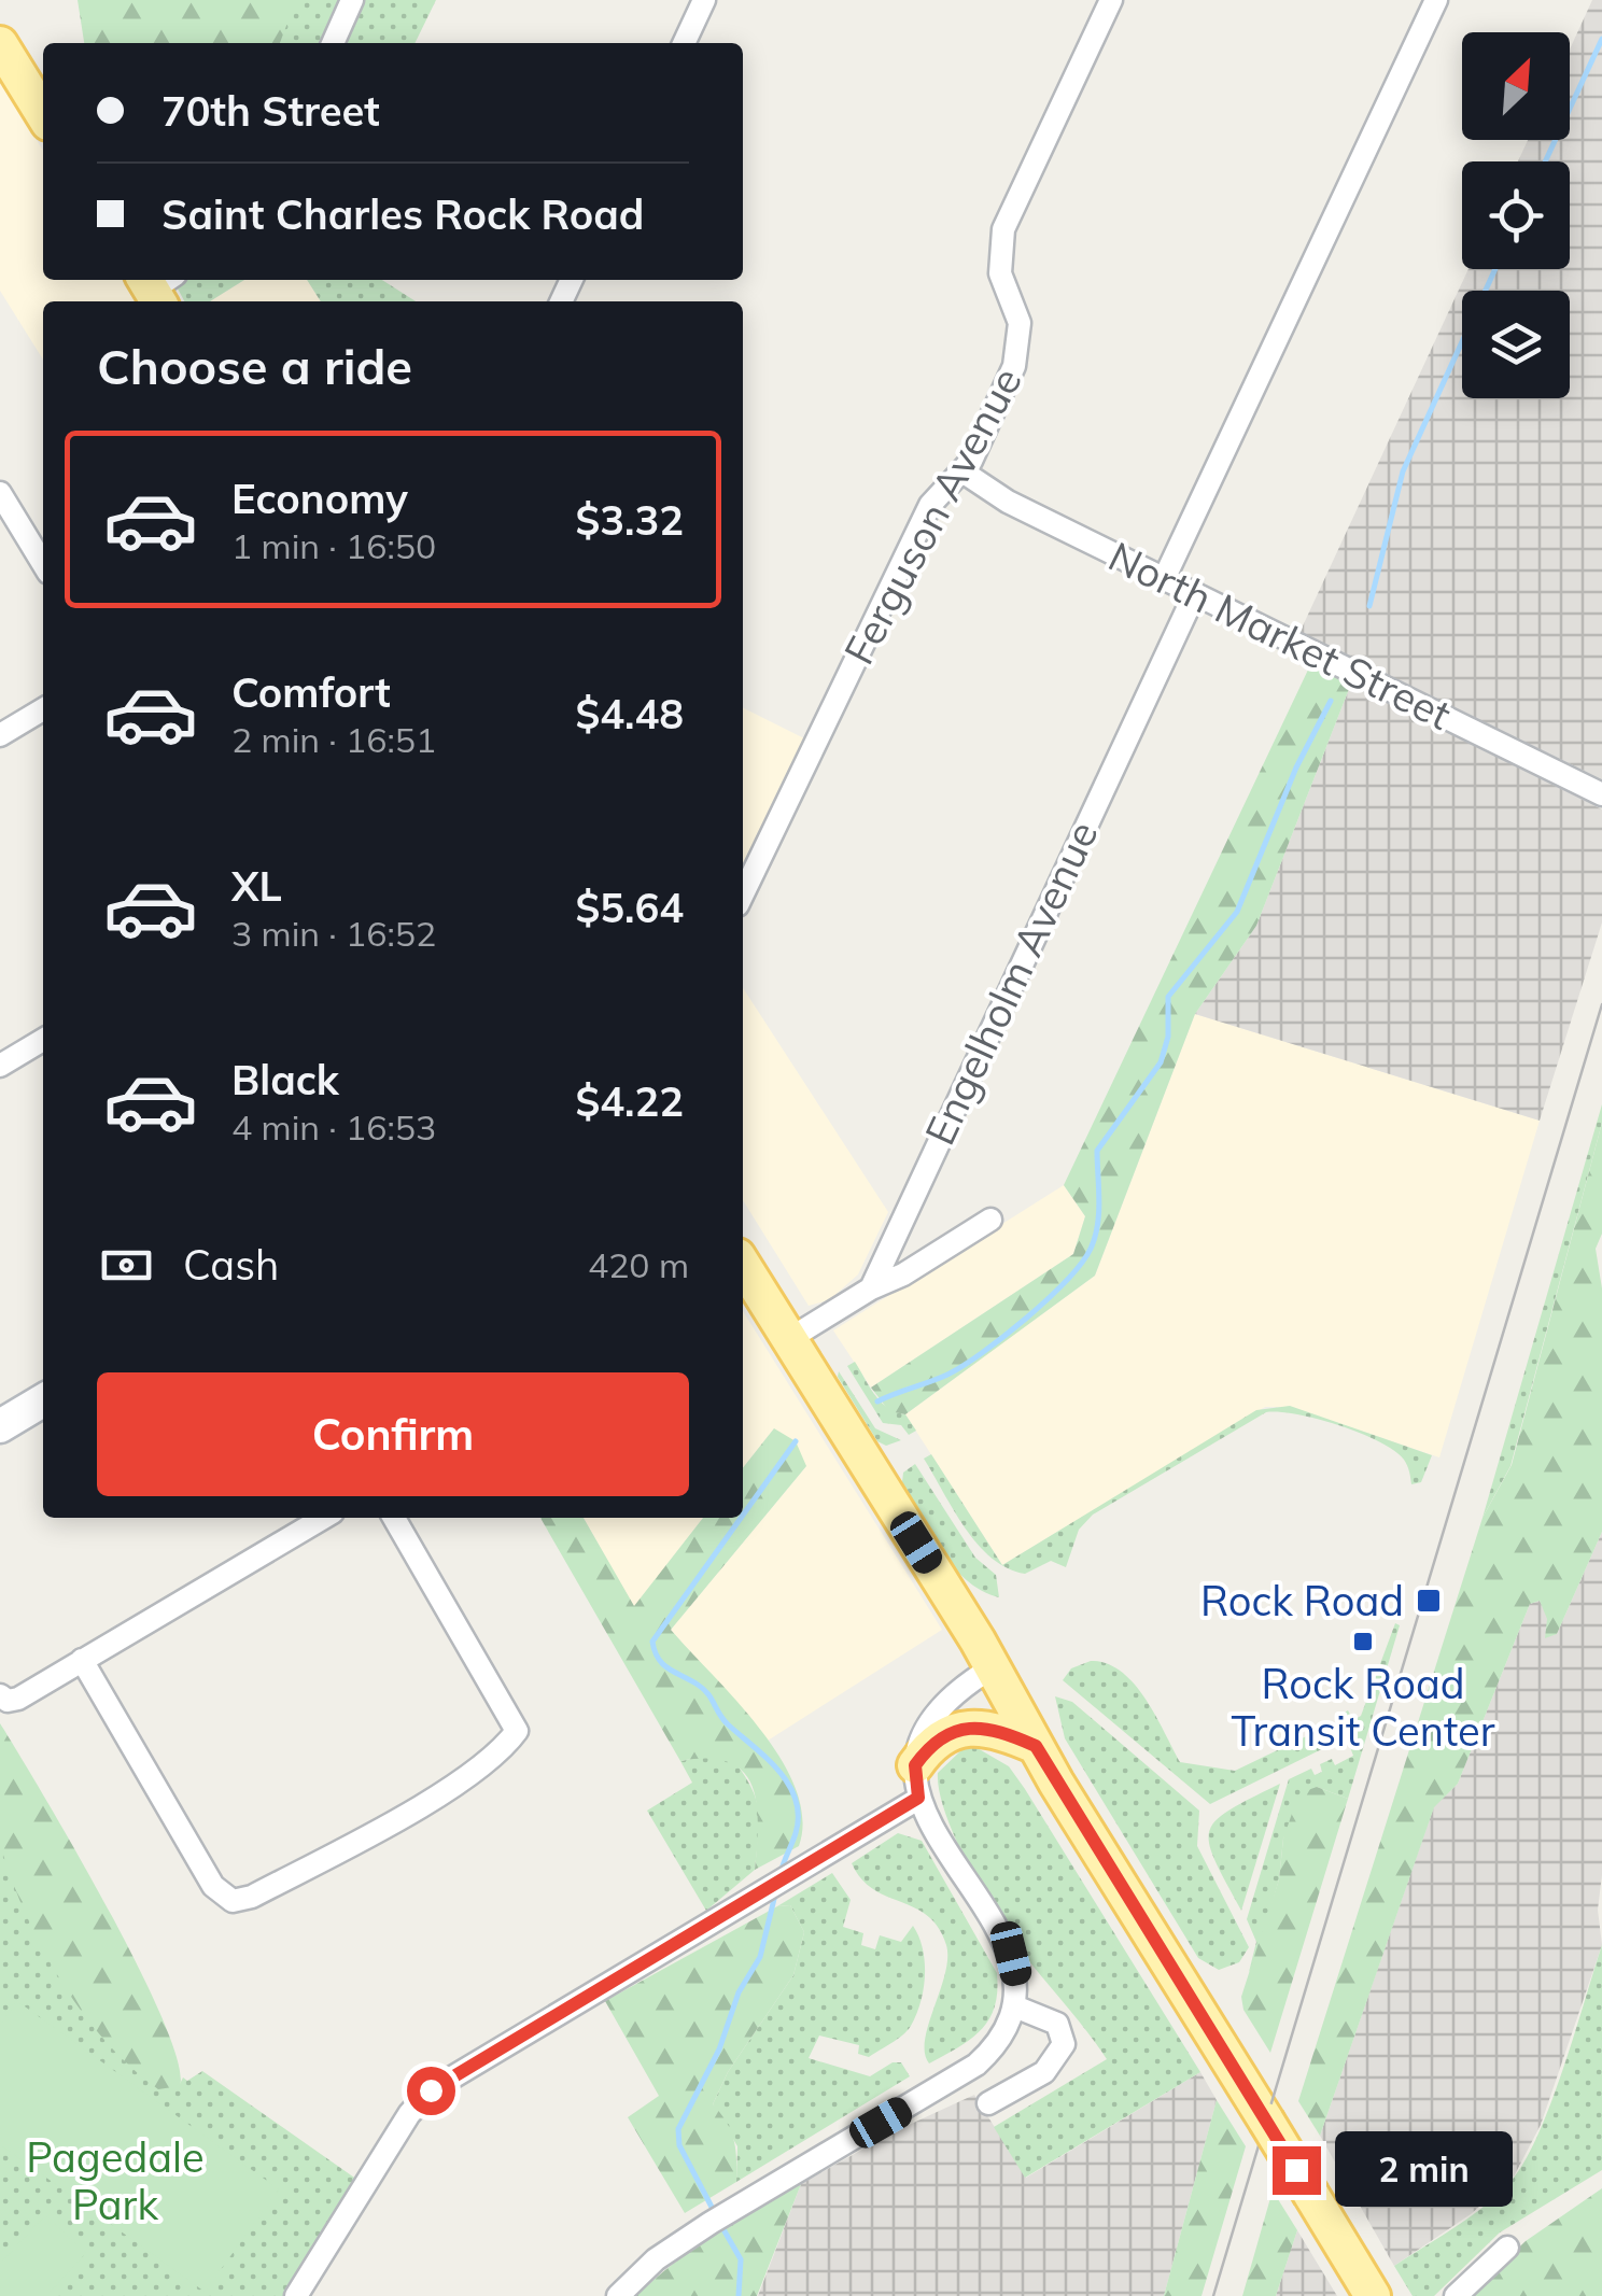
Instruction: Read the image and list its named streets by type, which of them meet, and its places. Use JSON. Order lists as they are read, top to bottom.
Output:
{
  "streets": {
    "street": ["Ferguson Avenue", "North Market Street", "Engelholm Avenue"]
  },
  "crossings": [
    ["Ferguson Avenue", "North Market Street"],
    ["North Market Street", "Engelholm Avenue"]
  ],
  "parks": ["Pagedale Park"],
  "places": {
    "transit": ["Rock Road", "Rock Road Transit Center"]
  },
  "north": "top right",
  "page": {
    "banner": ["70th Street", "Saint Charles Rock Road"],
    "heading": "Choose a ride",
    "list": [
      {
        "name": "Economy",
        "note": "1 min · 16:50",
        "value": "$3.32"
      },
      {
        "name": "Comfort",
        "note": "2 min · 16:51",
        "value": "$4.48"
      },
      {
        "name": "XL",
        "note": "3 min · 16:52",
        "value": "$5.64"
      },
      {
        "name": "Black",
        "note": "4 min · 16:53",
        "value": "$4.22"
      }
    ],
    "pay": ["Cash", "420 m"],
    "buttons": "Confirm",
    "bubble": "2 min"
  }
}
